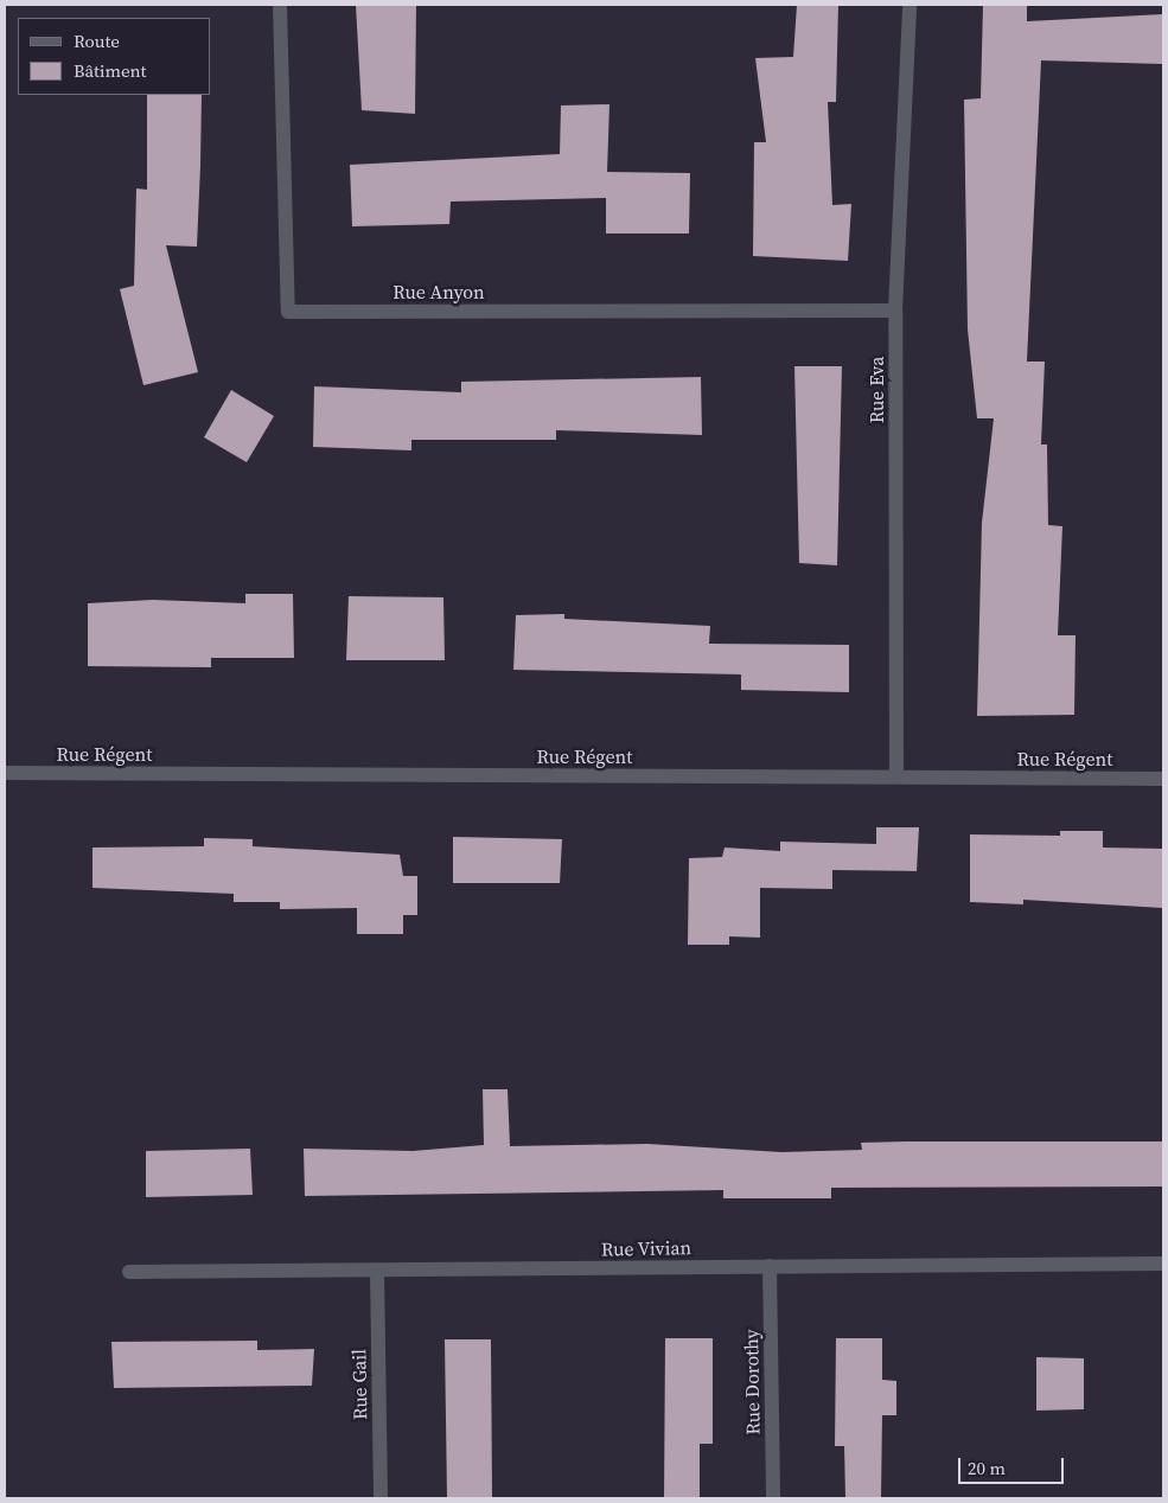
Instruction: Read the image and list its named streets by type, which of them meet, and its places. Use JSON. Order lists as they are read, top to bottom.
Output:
{
  "streets": {
    "street": [
      "Rue Anyon",
      "Rue Eva",
      "Rue Régent",
      "Rue Vivian",
      "Rue Dorothy",
      "Rue Gail"
    ]
  },
  "crossings": [
    ["Rue Anyon", "Rue Eva"],
    ["Rue Eva", "Rue Régent"],
    ["Rue Vivian", "Rue Dorothy"],
    ["Rue Vivian", "Rue Gail"]
  ],
  "legend": ["Route", "Bâtiment"],
  "scale_bar": "20 m"
}
